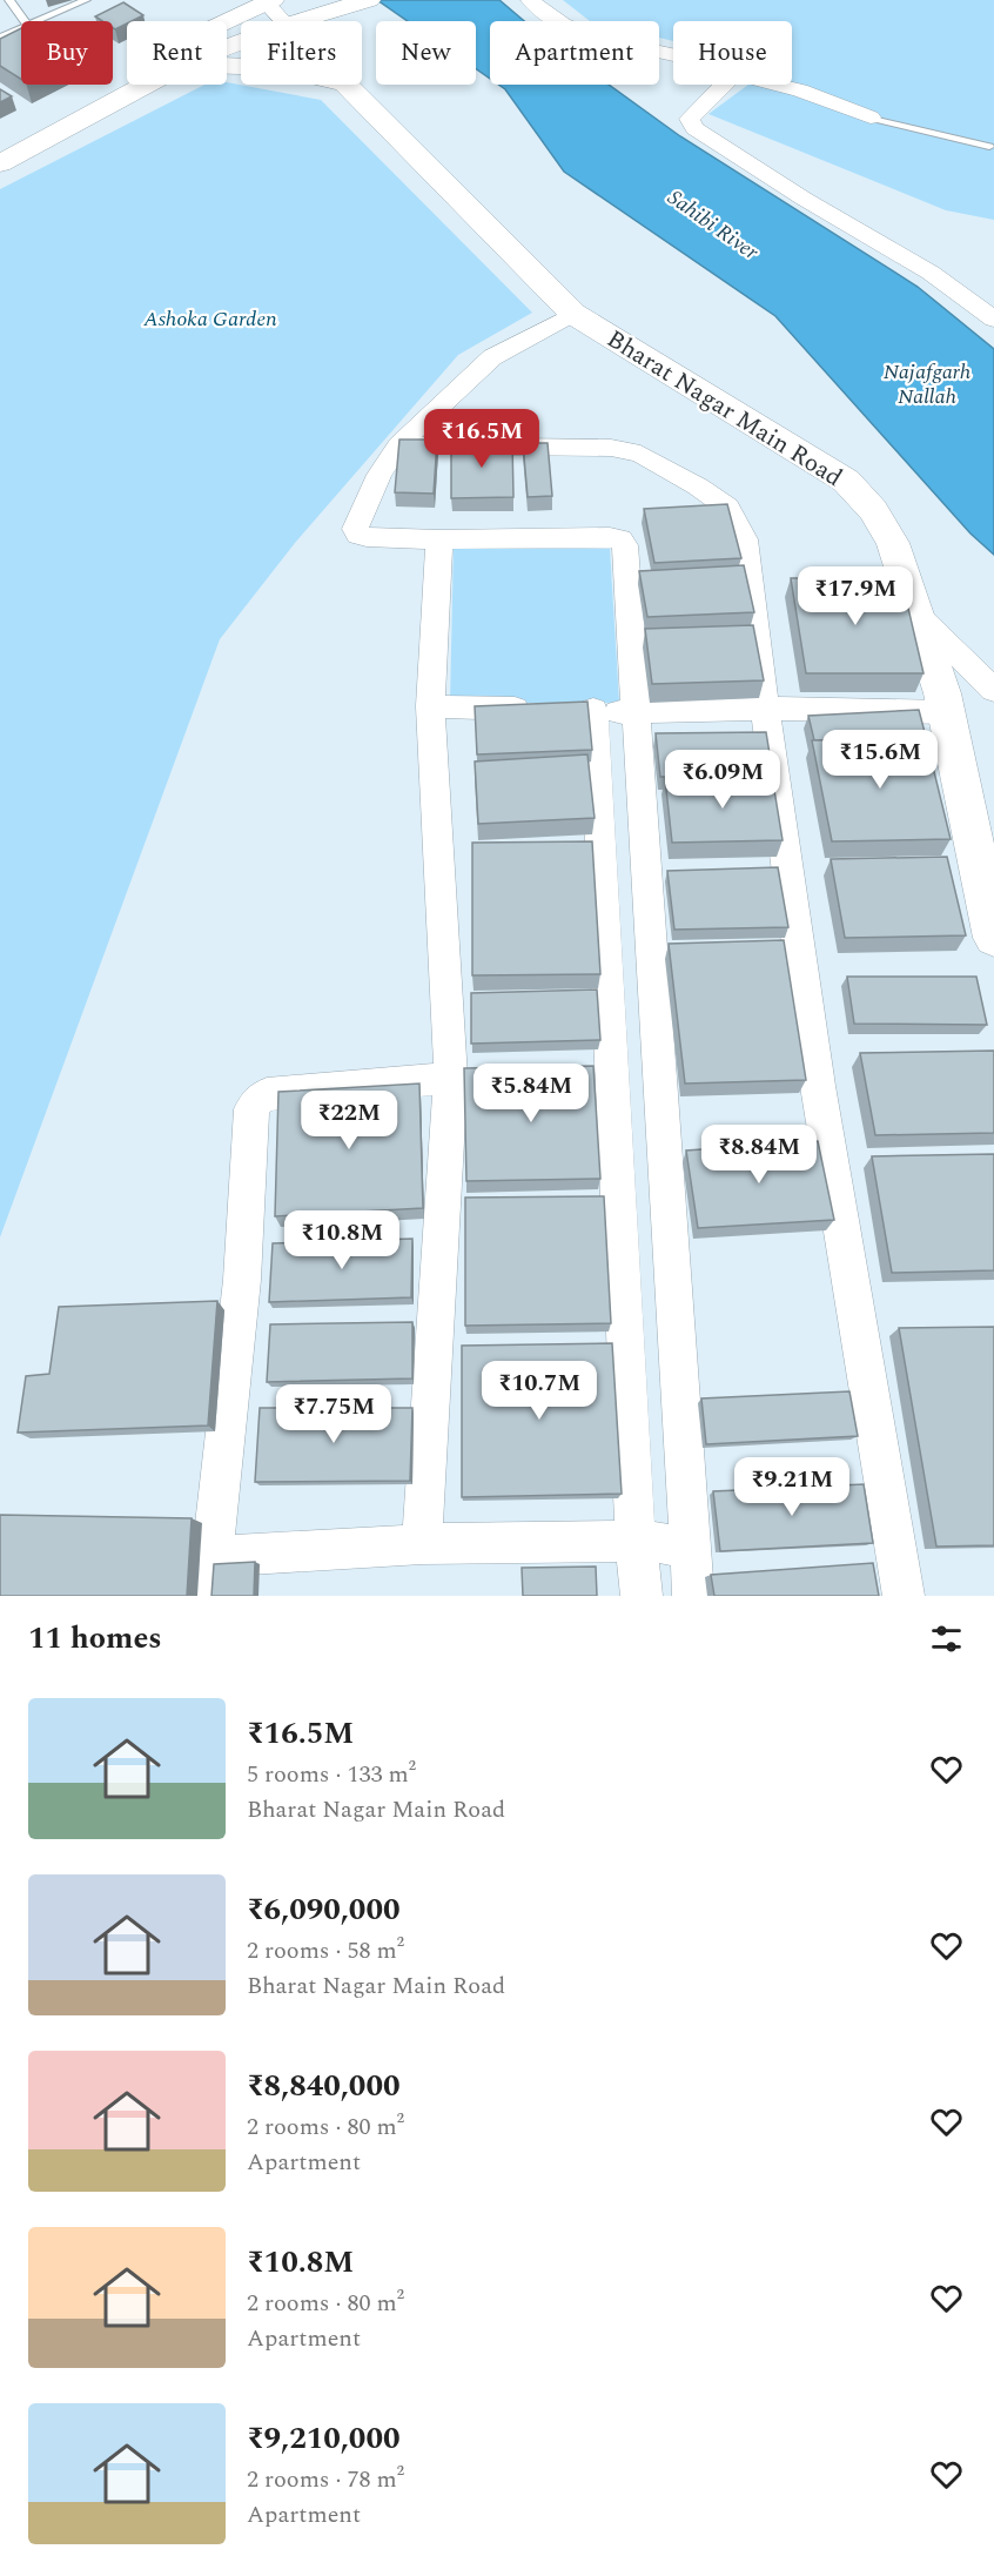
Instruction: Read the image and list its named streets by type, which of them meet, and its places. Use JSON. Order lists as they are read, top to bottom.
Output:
{
  "streets": {
    "street": ["Bharat Nagar Main Road"]
  },
  "water": ["Sahibi River", "Najafgarh Nallah"],
  "parks": ["Ashoka Garden"],
  "page": {
    "chip": [
      "Buy",
      "Rent",
      "Filters",
      "New",
      "Apartment",
      "House"
    ],
    "price": [
      "₹16.5M",
      "₹17.9M",
      "₹15.6M",
      "₹6.09M",
      "₹5.84M",
      "₹22M",
      "₹8.84M",
      "₹10.8M",
      "₹10.7M",
      "₹7.75M",
      "₹9.21M"
    ],
    "heading": "11 homes",
    "list": [
      {
        "name": "₹16.5M",
        "note": "5 rooms · 133 m² · Bharat Nagar Main Road"
      },
      {
        "name": "₹6,090,000",
        "note": "2 rooms · 58 m² · Bharat Nagar Main Road"
      },
      {
        "name": "₹8,840,000",
        "note": "2 rooms · 80 m² · Apartment"
      },
      {
        "name": "₹10.8M",
        "note": "2 rooms · 80 m² · Apartment"
      },
      {
        "name": "₹9,210,000",
        "note": "2 rooms · 78 m² · Apartment"
      }
    ]
  }
}
